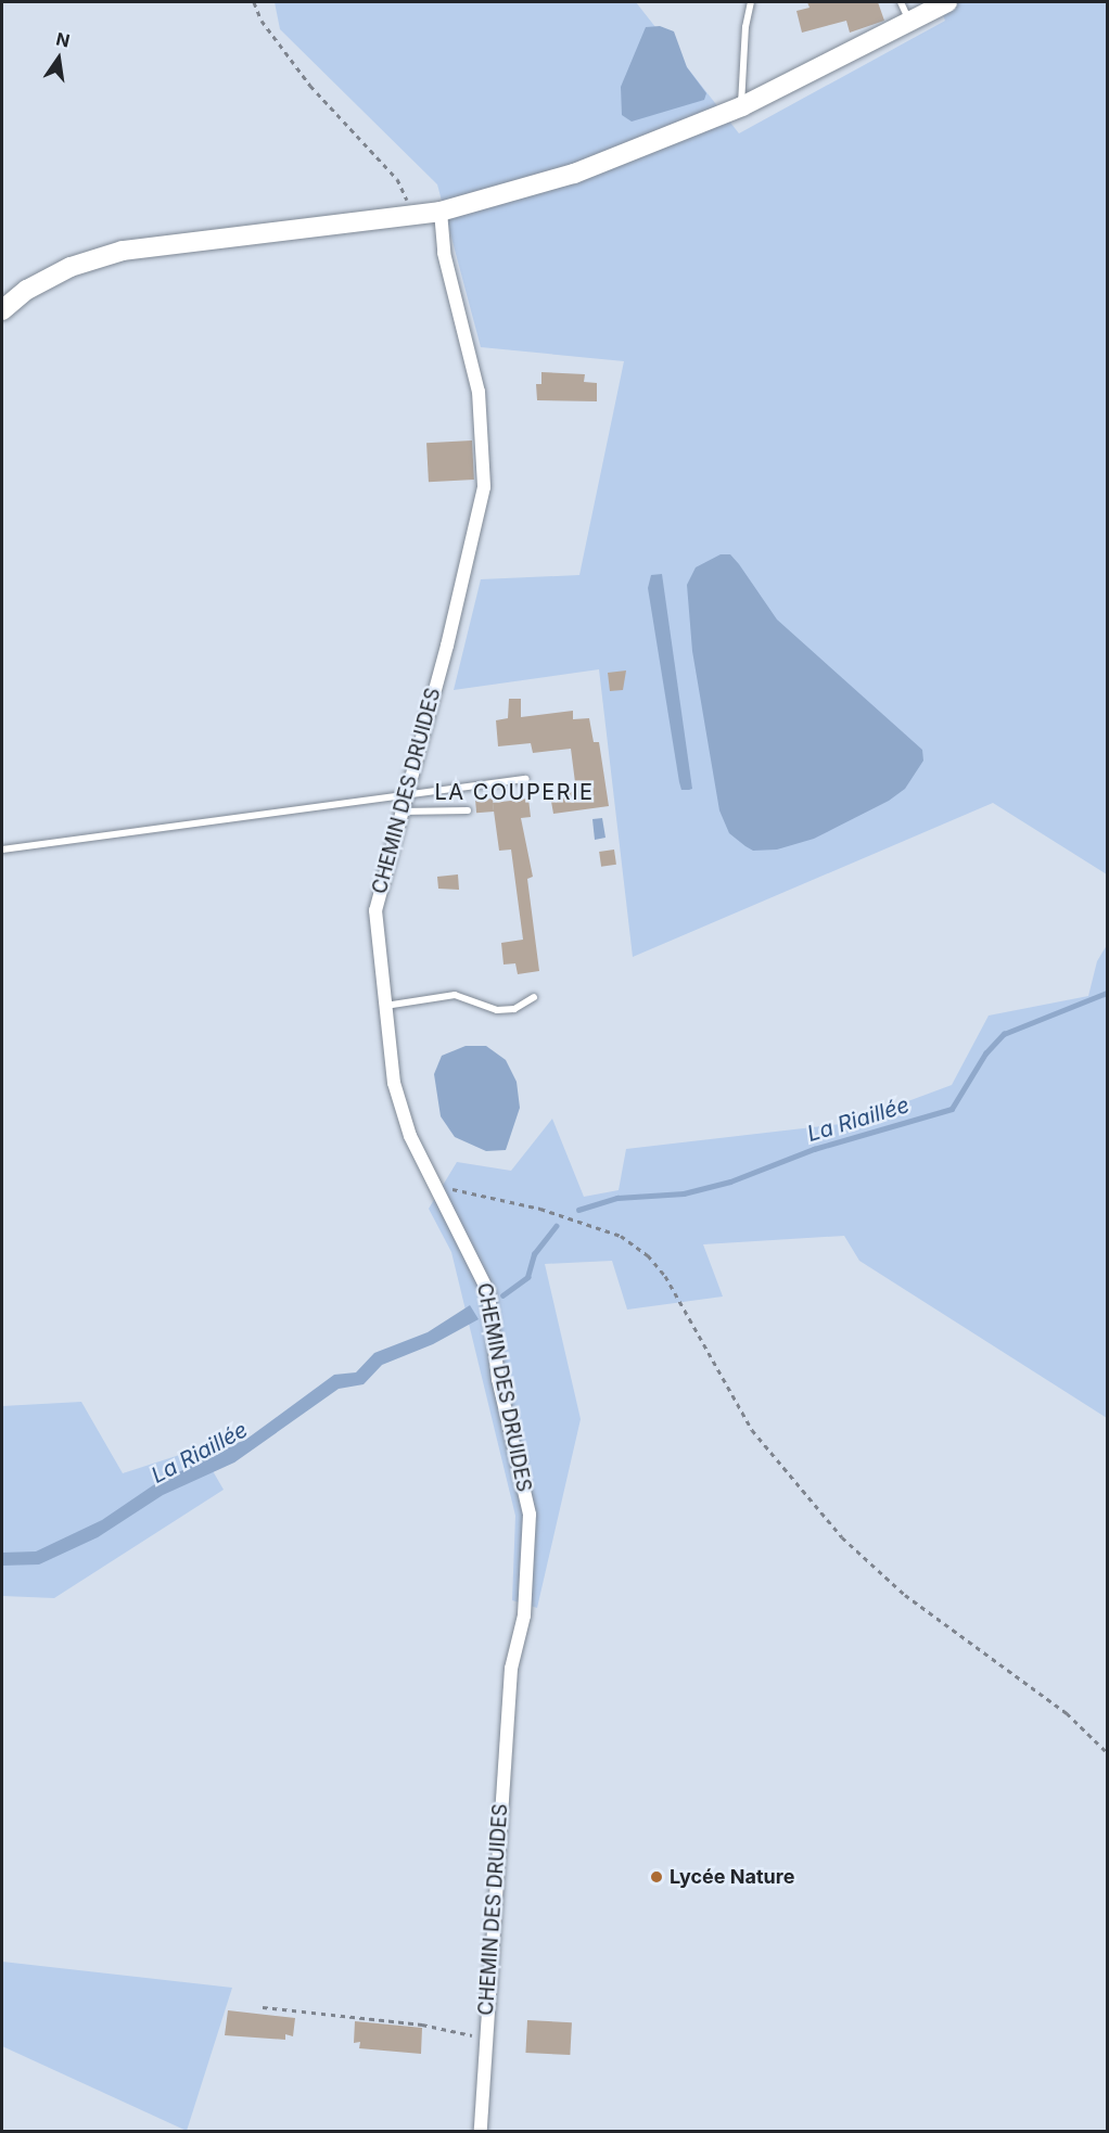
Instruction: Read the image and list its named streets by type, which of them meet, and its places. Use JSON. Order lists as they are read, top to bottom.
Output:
{
  "streets": {
    "street": ["CHEMIN DES DRUIDES"]
  },
  "districts": ["LA COUPERIE"],
  "water": ["La Riaillée"],
  "places": ["Lycée Nature"],
  "north": "top"
}
